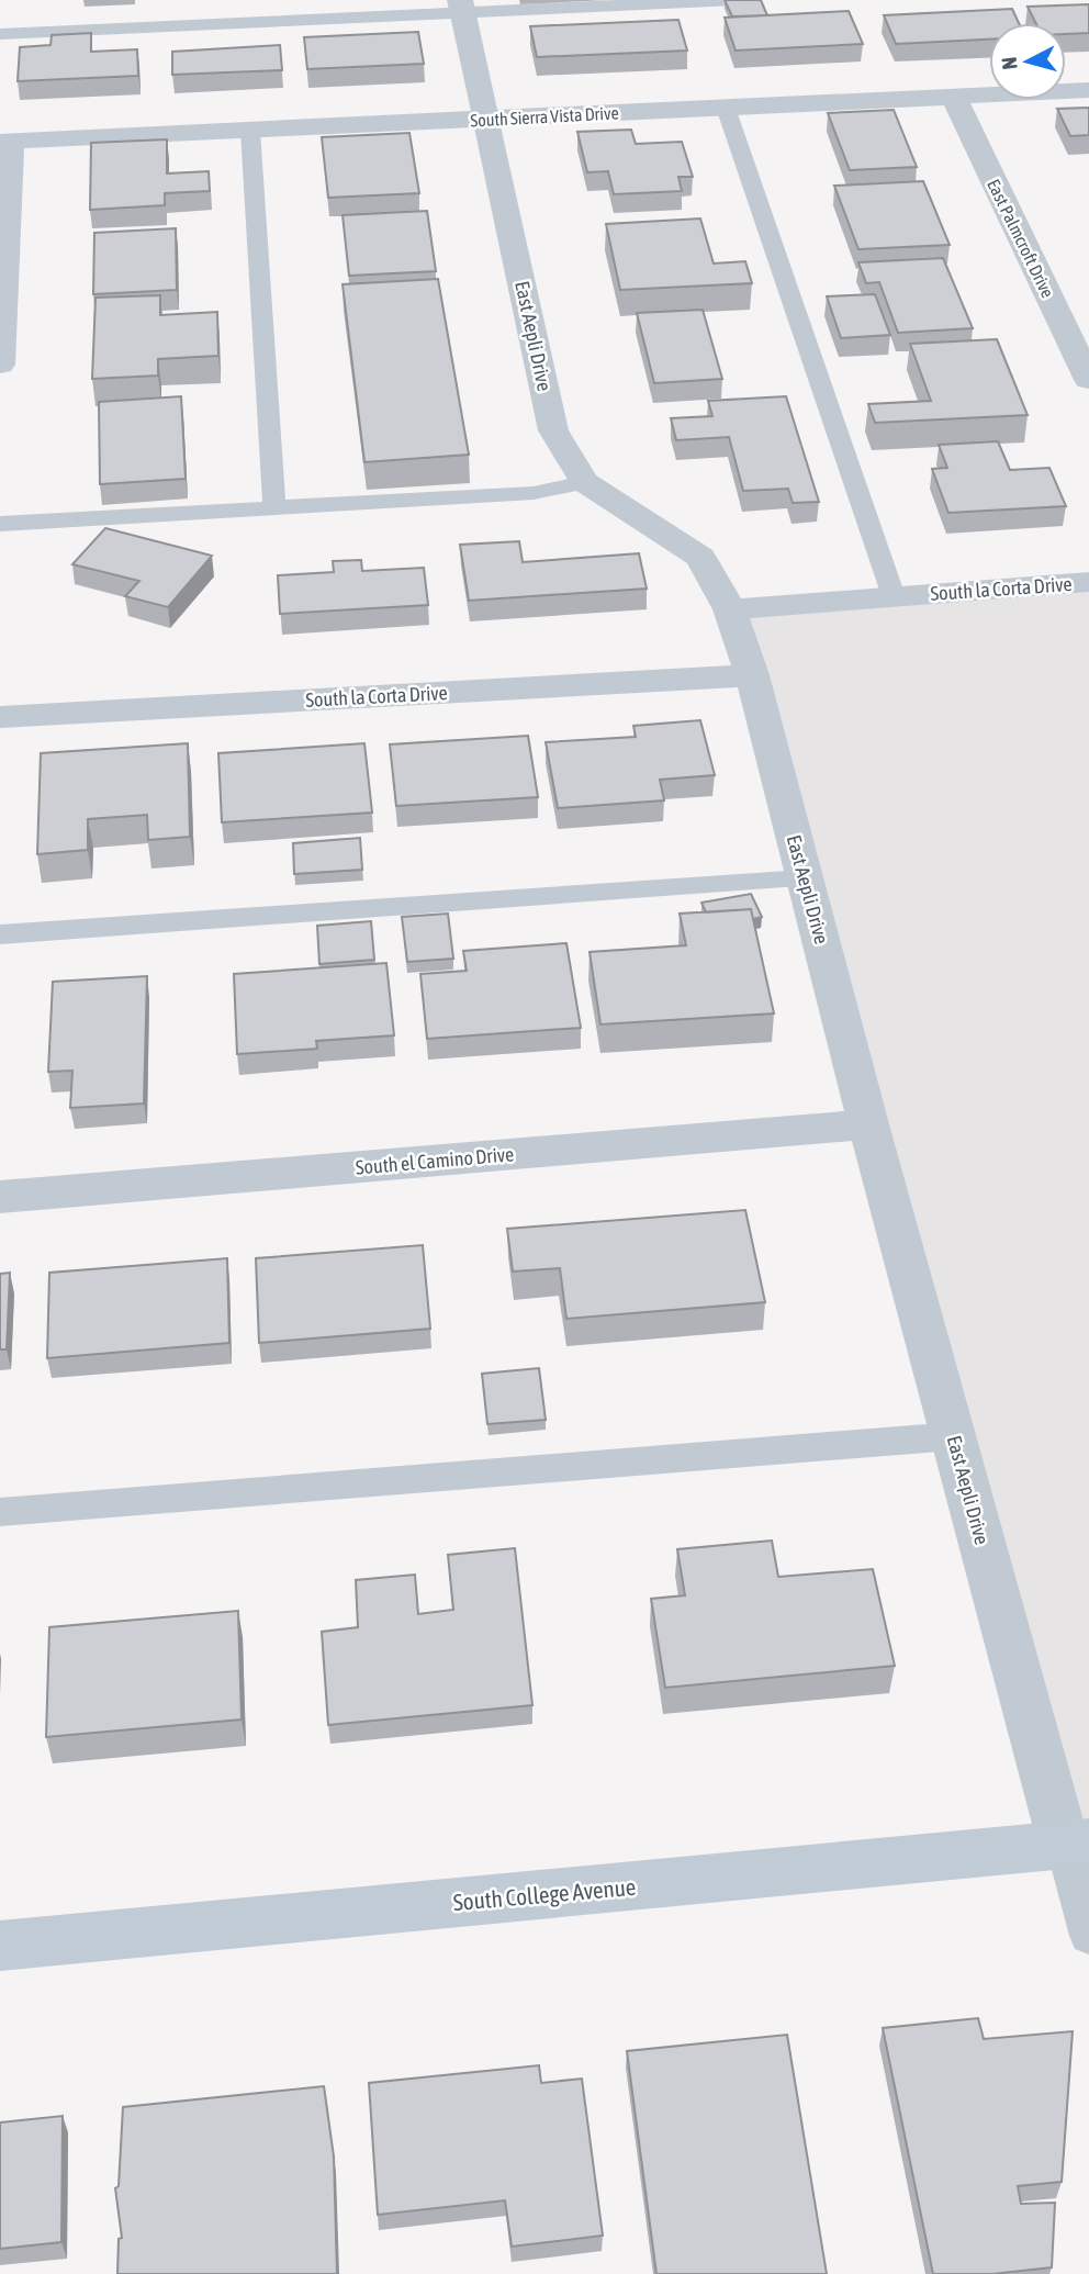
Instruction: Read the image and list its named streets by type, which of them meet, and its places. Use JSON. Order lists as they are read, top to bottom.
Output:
{
  "streets": {
    "street": [
      "South Sierra Vista Drive",
      "East Palmcroft Drive",
      "East Aepli Drive",
      "South la Corta Drive",
      "South el Camino Drive",
      "South College Avenue"
    ]
  },
  "crossings": [
    ["South Sierra Vista Drive", "East Palmcroft Drive"],
    ["South Sierra Vista Drive", "East Aepli Drive"],
    ["East Aepli Drive", "South la Corta Drive"],
    ["East Aepli Drive", "South el Camino Drive"],
    ["East Aepli Drive", "South College Avenue"]
  ],
  "north": "left"
}
